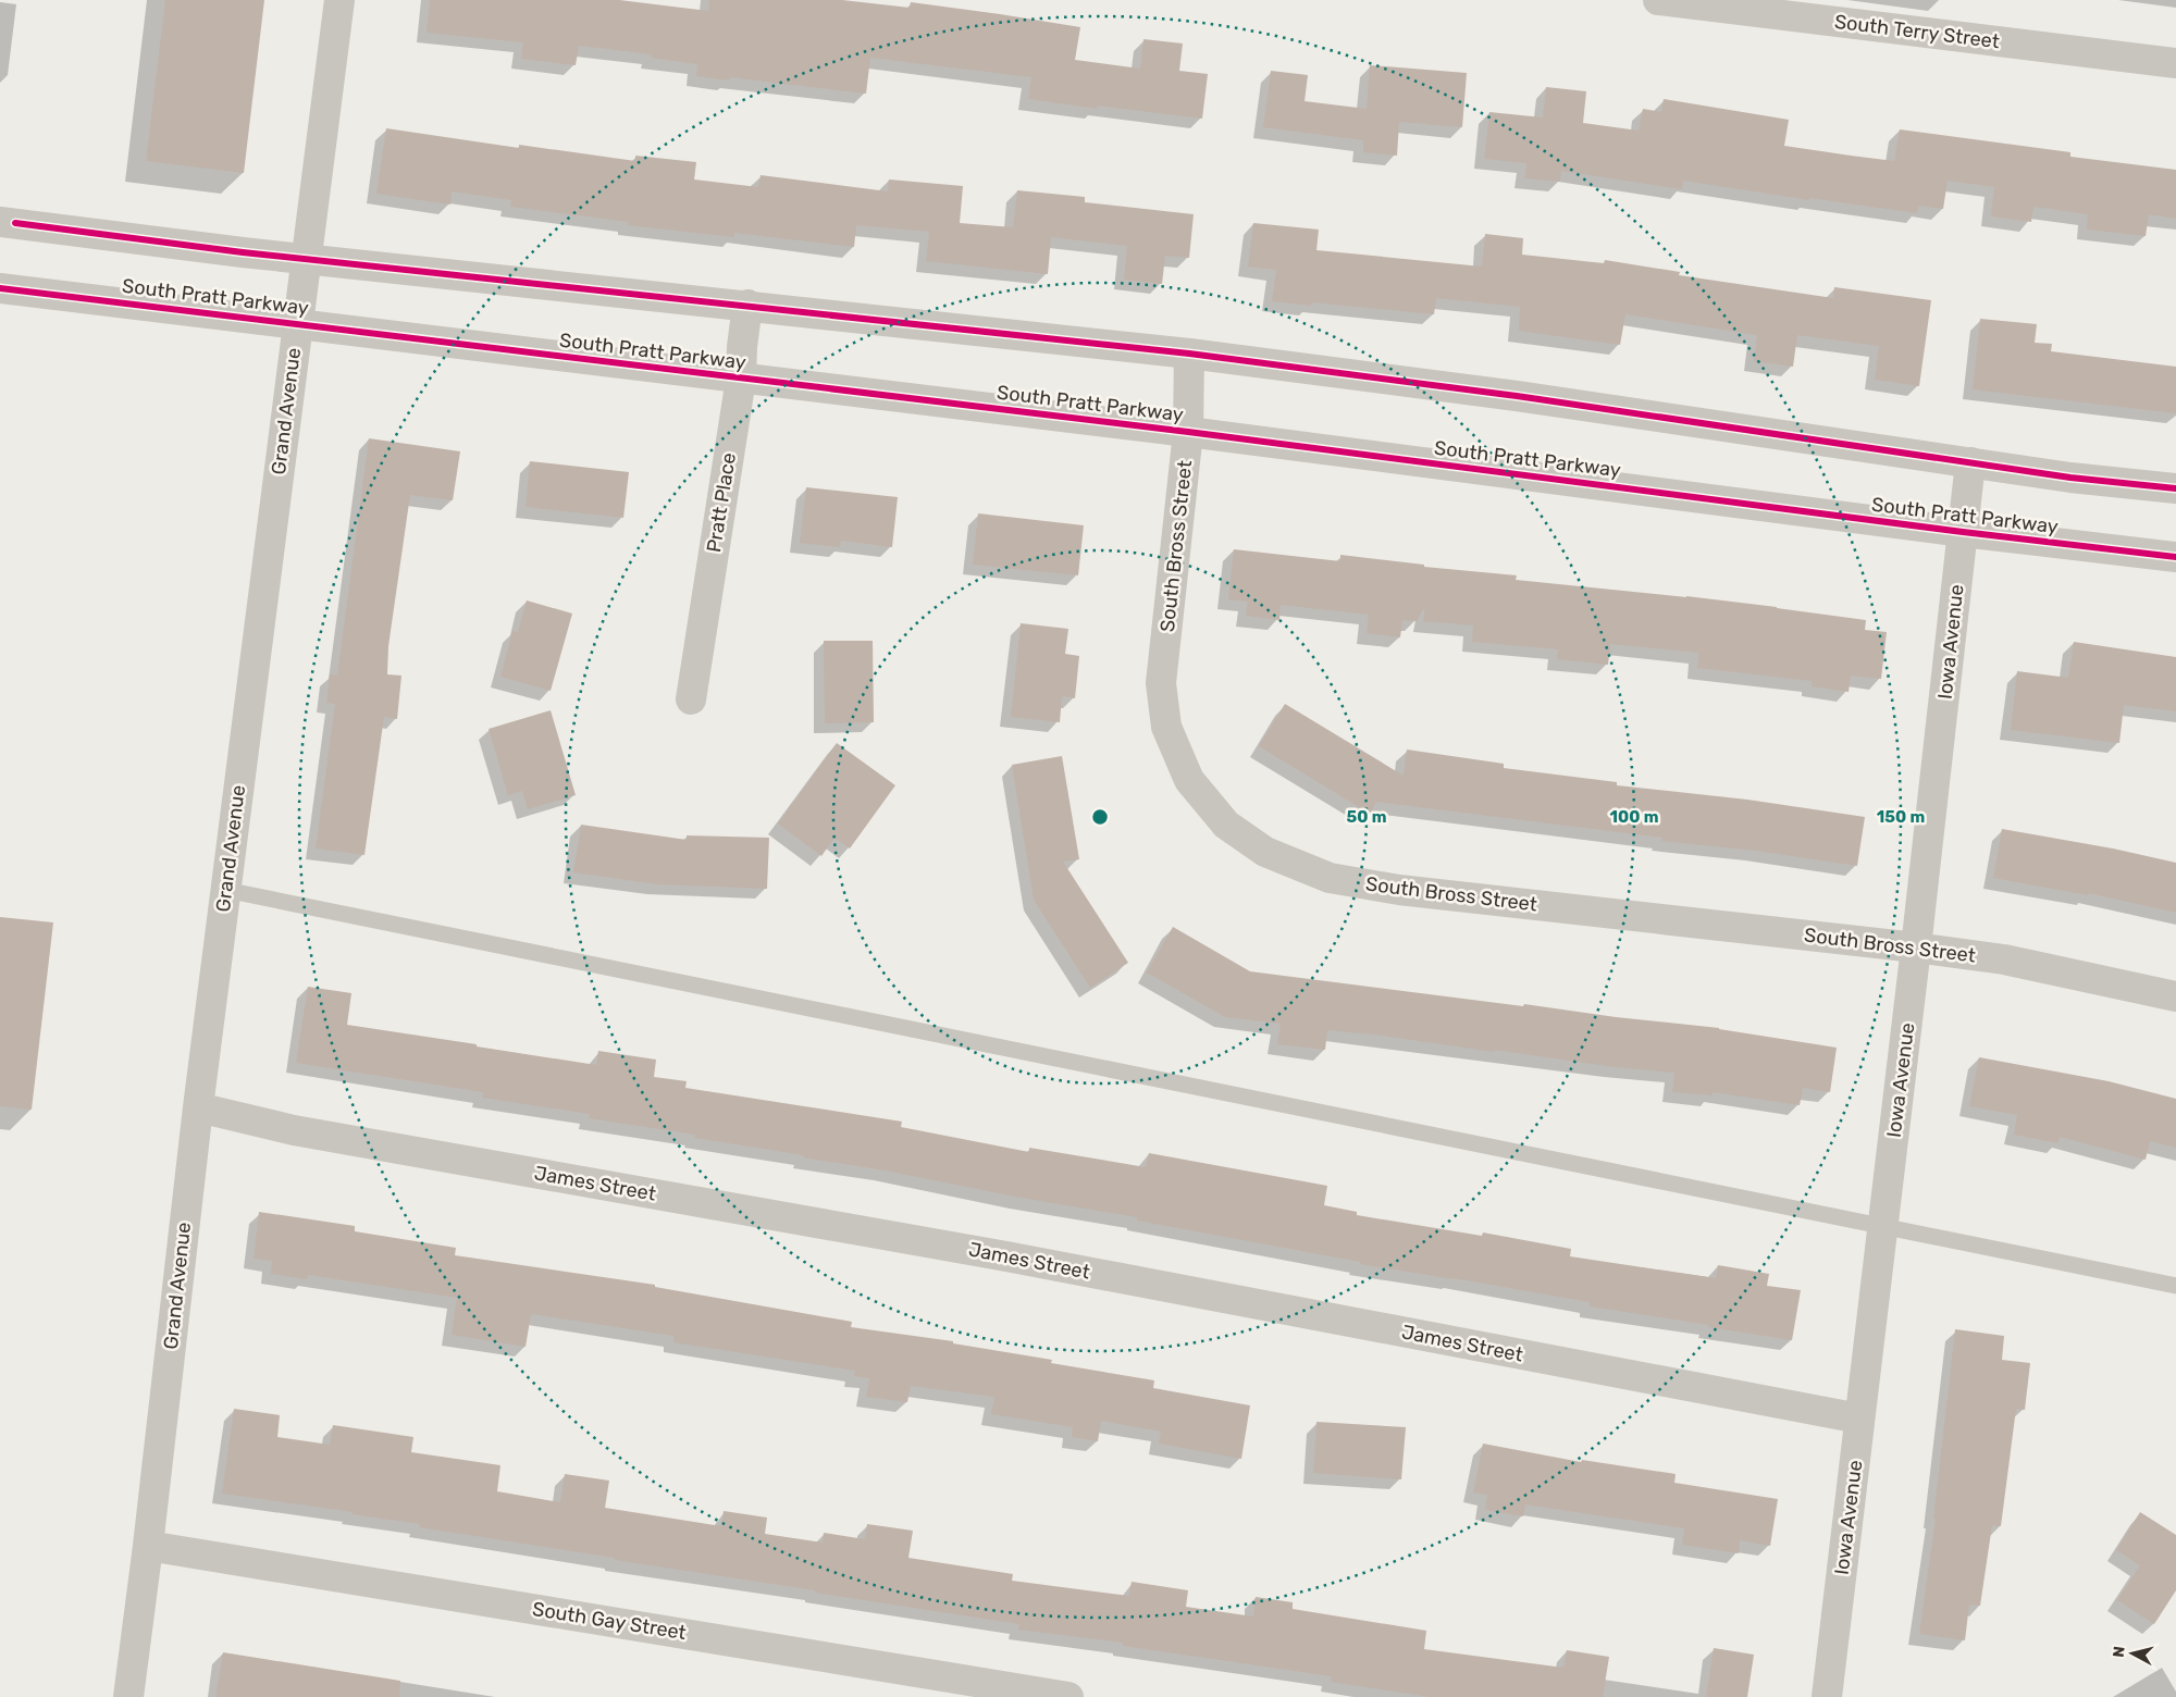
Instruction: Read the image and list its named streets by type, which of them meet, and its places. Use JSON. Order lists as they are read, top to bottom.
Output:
{
  "streets": {
    "street": [
      "South Terry Street",
      "South Pratt Parkway",
      "Grand Avenue",
      "Pratt Place",
      "South Bross Street",
      "Iowa Avenue",
      "James Street",
      "South Gay Street"
    ]
  },
  "crossings": [
    ["South Pratt Parkway", "Grand Avenue"],
    ["South Pratt Parkway", "Pratt Place"],
    ["South Pratt Parkway", "South Bross Street"],
    ["South Pratt Parkway", "Iowa Avenue"],
    ["Grand Avenue", "James Street"],
    ["Grand Avenue", "South Gay Street"],
    ["South Bross Street", "Iowa Avenue"],
    ["Iowa Avenue", "James Street"]
  ],
  "north": "left",
  "rings": ["50 m", "100 m", "150 m"]
}
